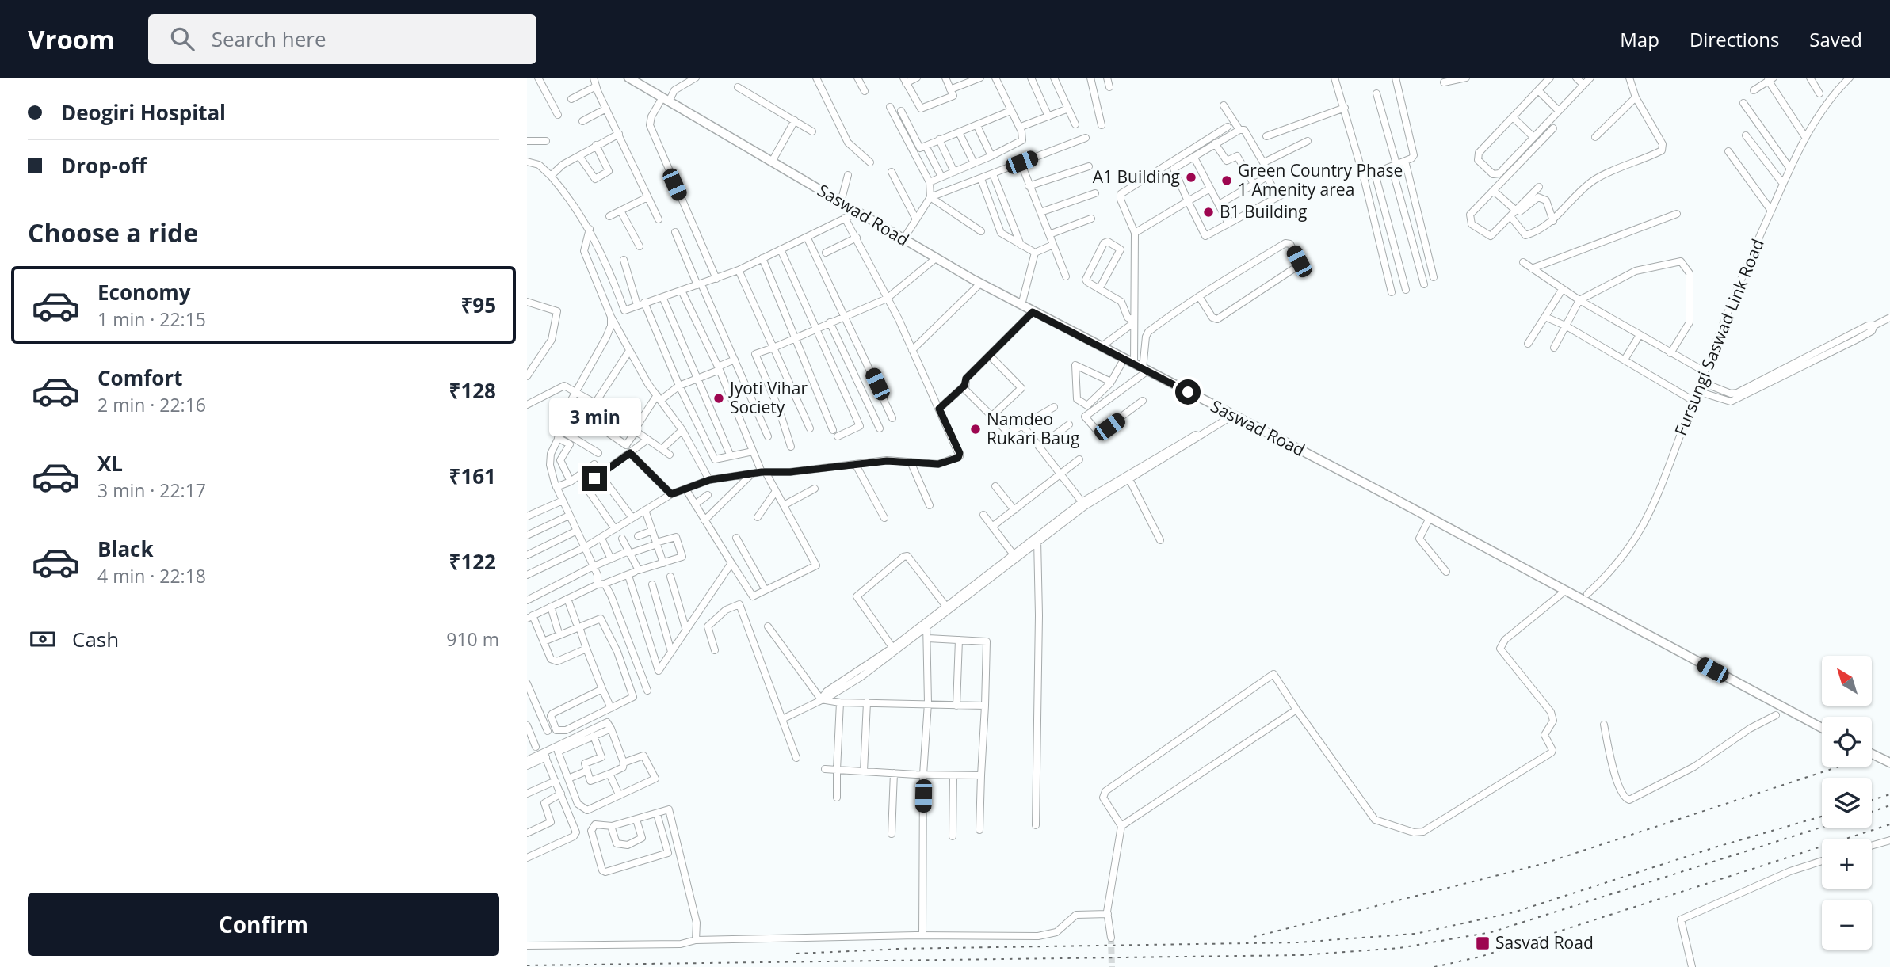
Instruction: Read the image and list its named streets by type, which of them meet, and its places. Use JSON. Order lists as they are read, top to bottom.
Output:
{
  "streets": {
    "highway": ["Saswad Road"],
    "street": ["Fursungi Saswad Link Road"]
  },
  "places": {
    "other": [
      "A1 Building",
      "Green Country Phase 1 Amenity area",
      "B1 Building",
      "Jyoti Vihar Society",
      "Namdeo Rukari Baug"
    ],
    "transit": ["Sasvad Road"]
  },
  "north": "top left",
  "page": {
    "header": "Vroom",
    "search": "Search here",
    "nav": ["Map", "Directions", "Saved"],
    "banner": ["Deogiri Hospital", "Drop-off"],
    "heading": "Choose a ride",
    "list": [
      {
        "name": "Economy",
        "note": "1 min · 22:15",
        "value": "₹95"
      },
      {
        "name": "Comfort",
        "note": "2 min · 22:16",
        "value": "₹128"
      },
      {
        "name": "XL",
        "note": "3 min · 22:17",
        "value": "₹161"
      },
      {
        "name": "Black",
        "note": "4 min · 22:18",
        "value": "₹122"
      }
    ],
    "bubble": "3 min",
    "pay": ["Cash", "910 m"],
    "map_buttons": ["+", "−"],
    "buttons": "Confirm"
  }
}
